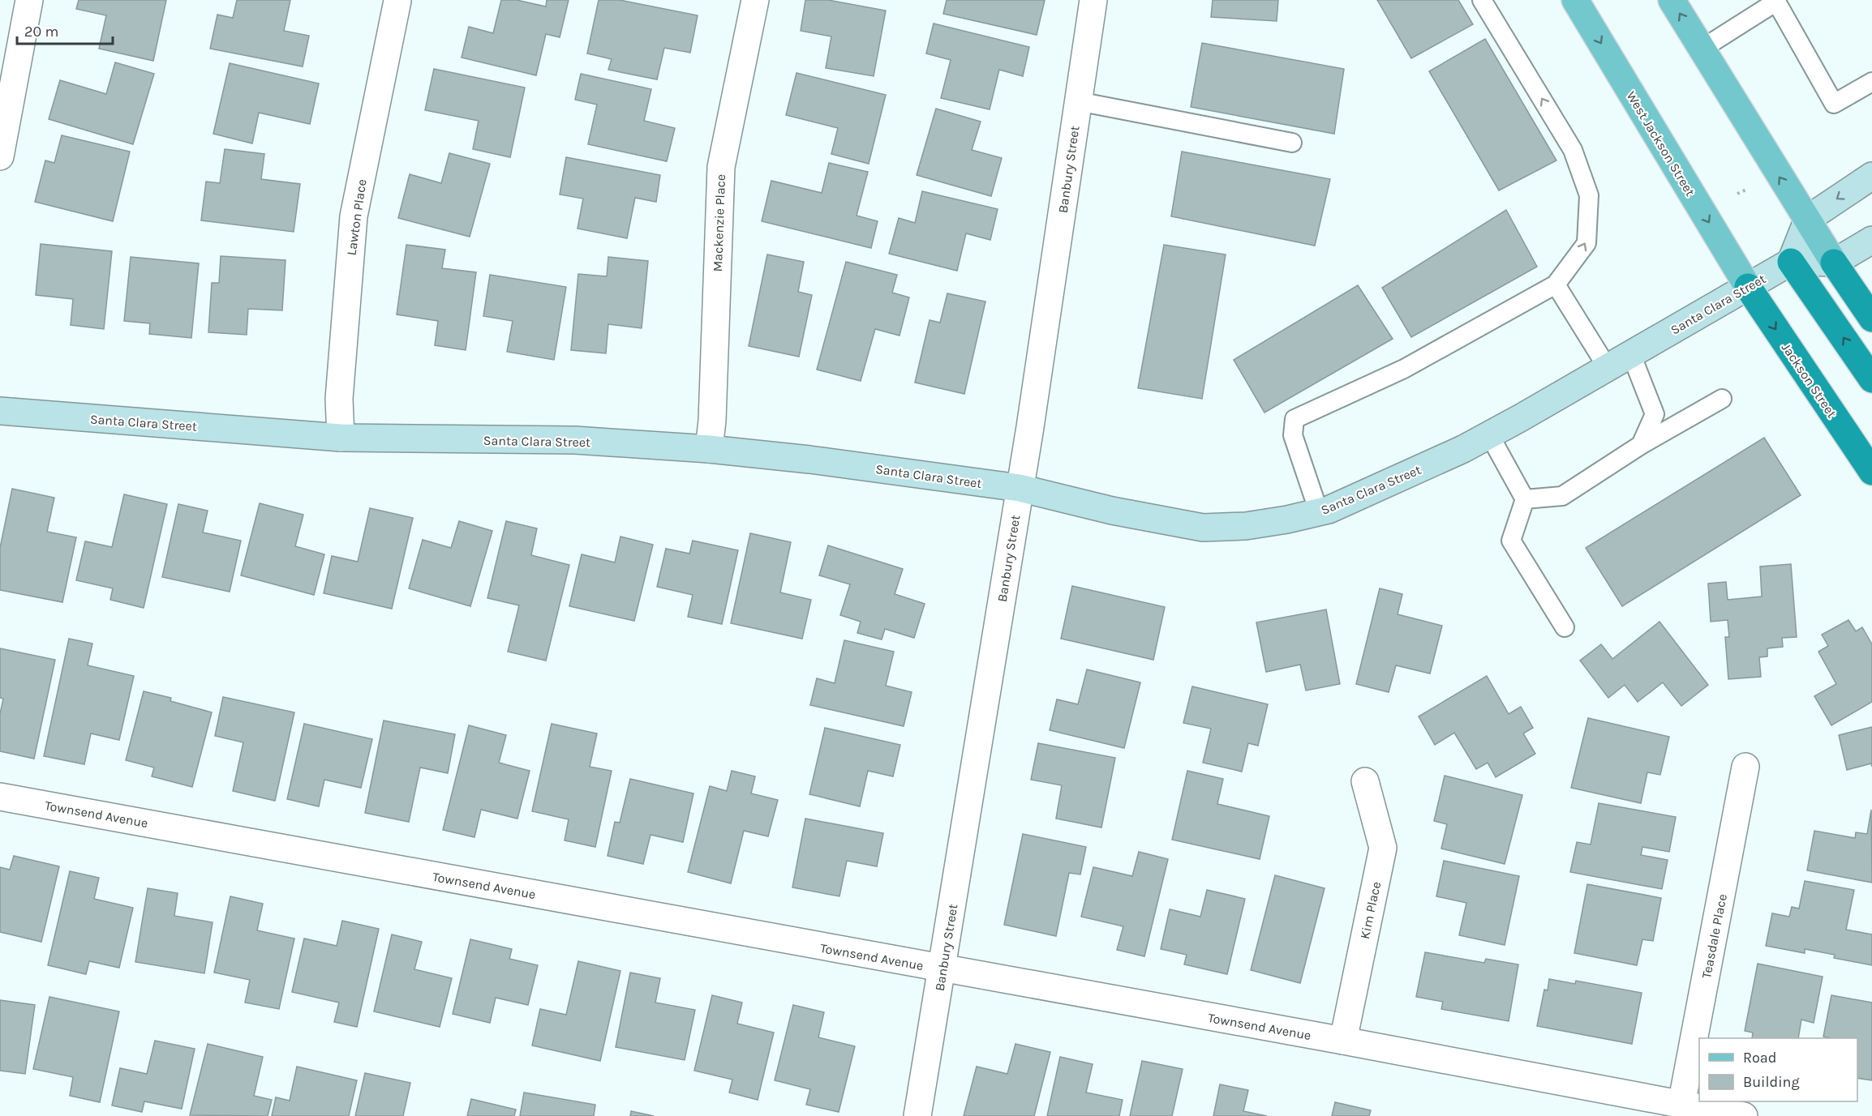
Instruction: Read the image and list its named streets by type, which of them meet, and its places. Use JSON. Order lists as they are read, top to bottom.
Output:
{
  "streets": {
    "highway": ["Jackson Street"],
    "main road": ["West Jackson Street", "Santa Clara Street"],
    "street": [
      "Banbury Street",
      "Lawton Place",
      "Mackenzie Place",
      "Townsend Avenue",
      "Kim Place",
      "Teasdale Place"
    ]
  },
  "crossings": [
    ["West Jackson Street", "Santa Clara Street"],
    ["West Jackson Street", "Jackson Street"],
    ["Banbury Street", "Santa Clara Street"],
    ["Banbury Street", "Townsend Avenue"],
    ["Lawton Place", "Santa Clara Street"],
    ["Mackenzie Place", "Santa Clara Street"],
    ["Santa Clara Street", "Jackson Street"],
    ["Townsend Avenue", "Kim Place"],
    ["Townsend Avenue", "Teasdale Place"]
  ],
  "legend": ["Road", "Building"],
  "scale_bar": "20 m"
}
